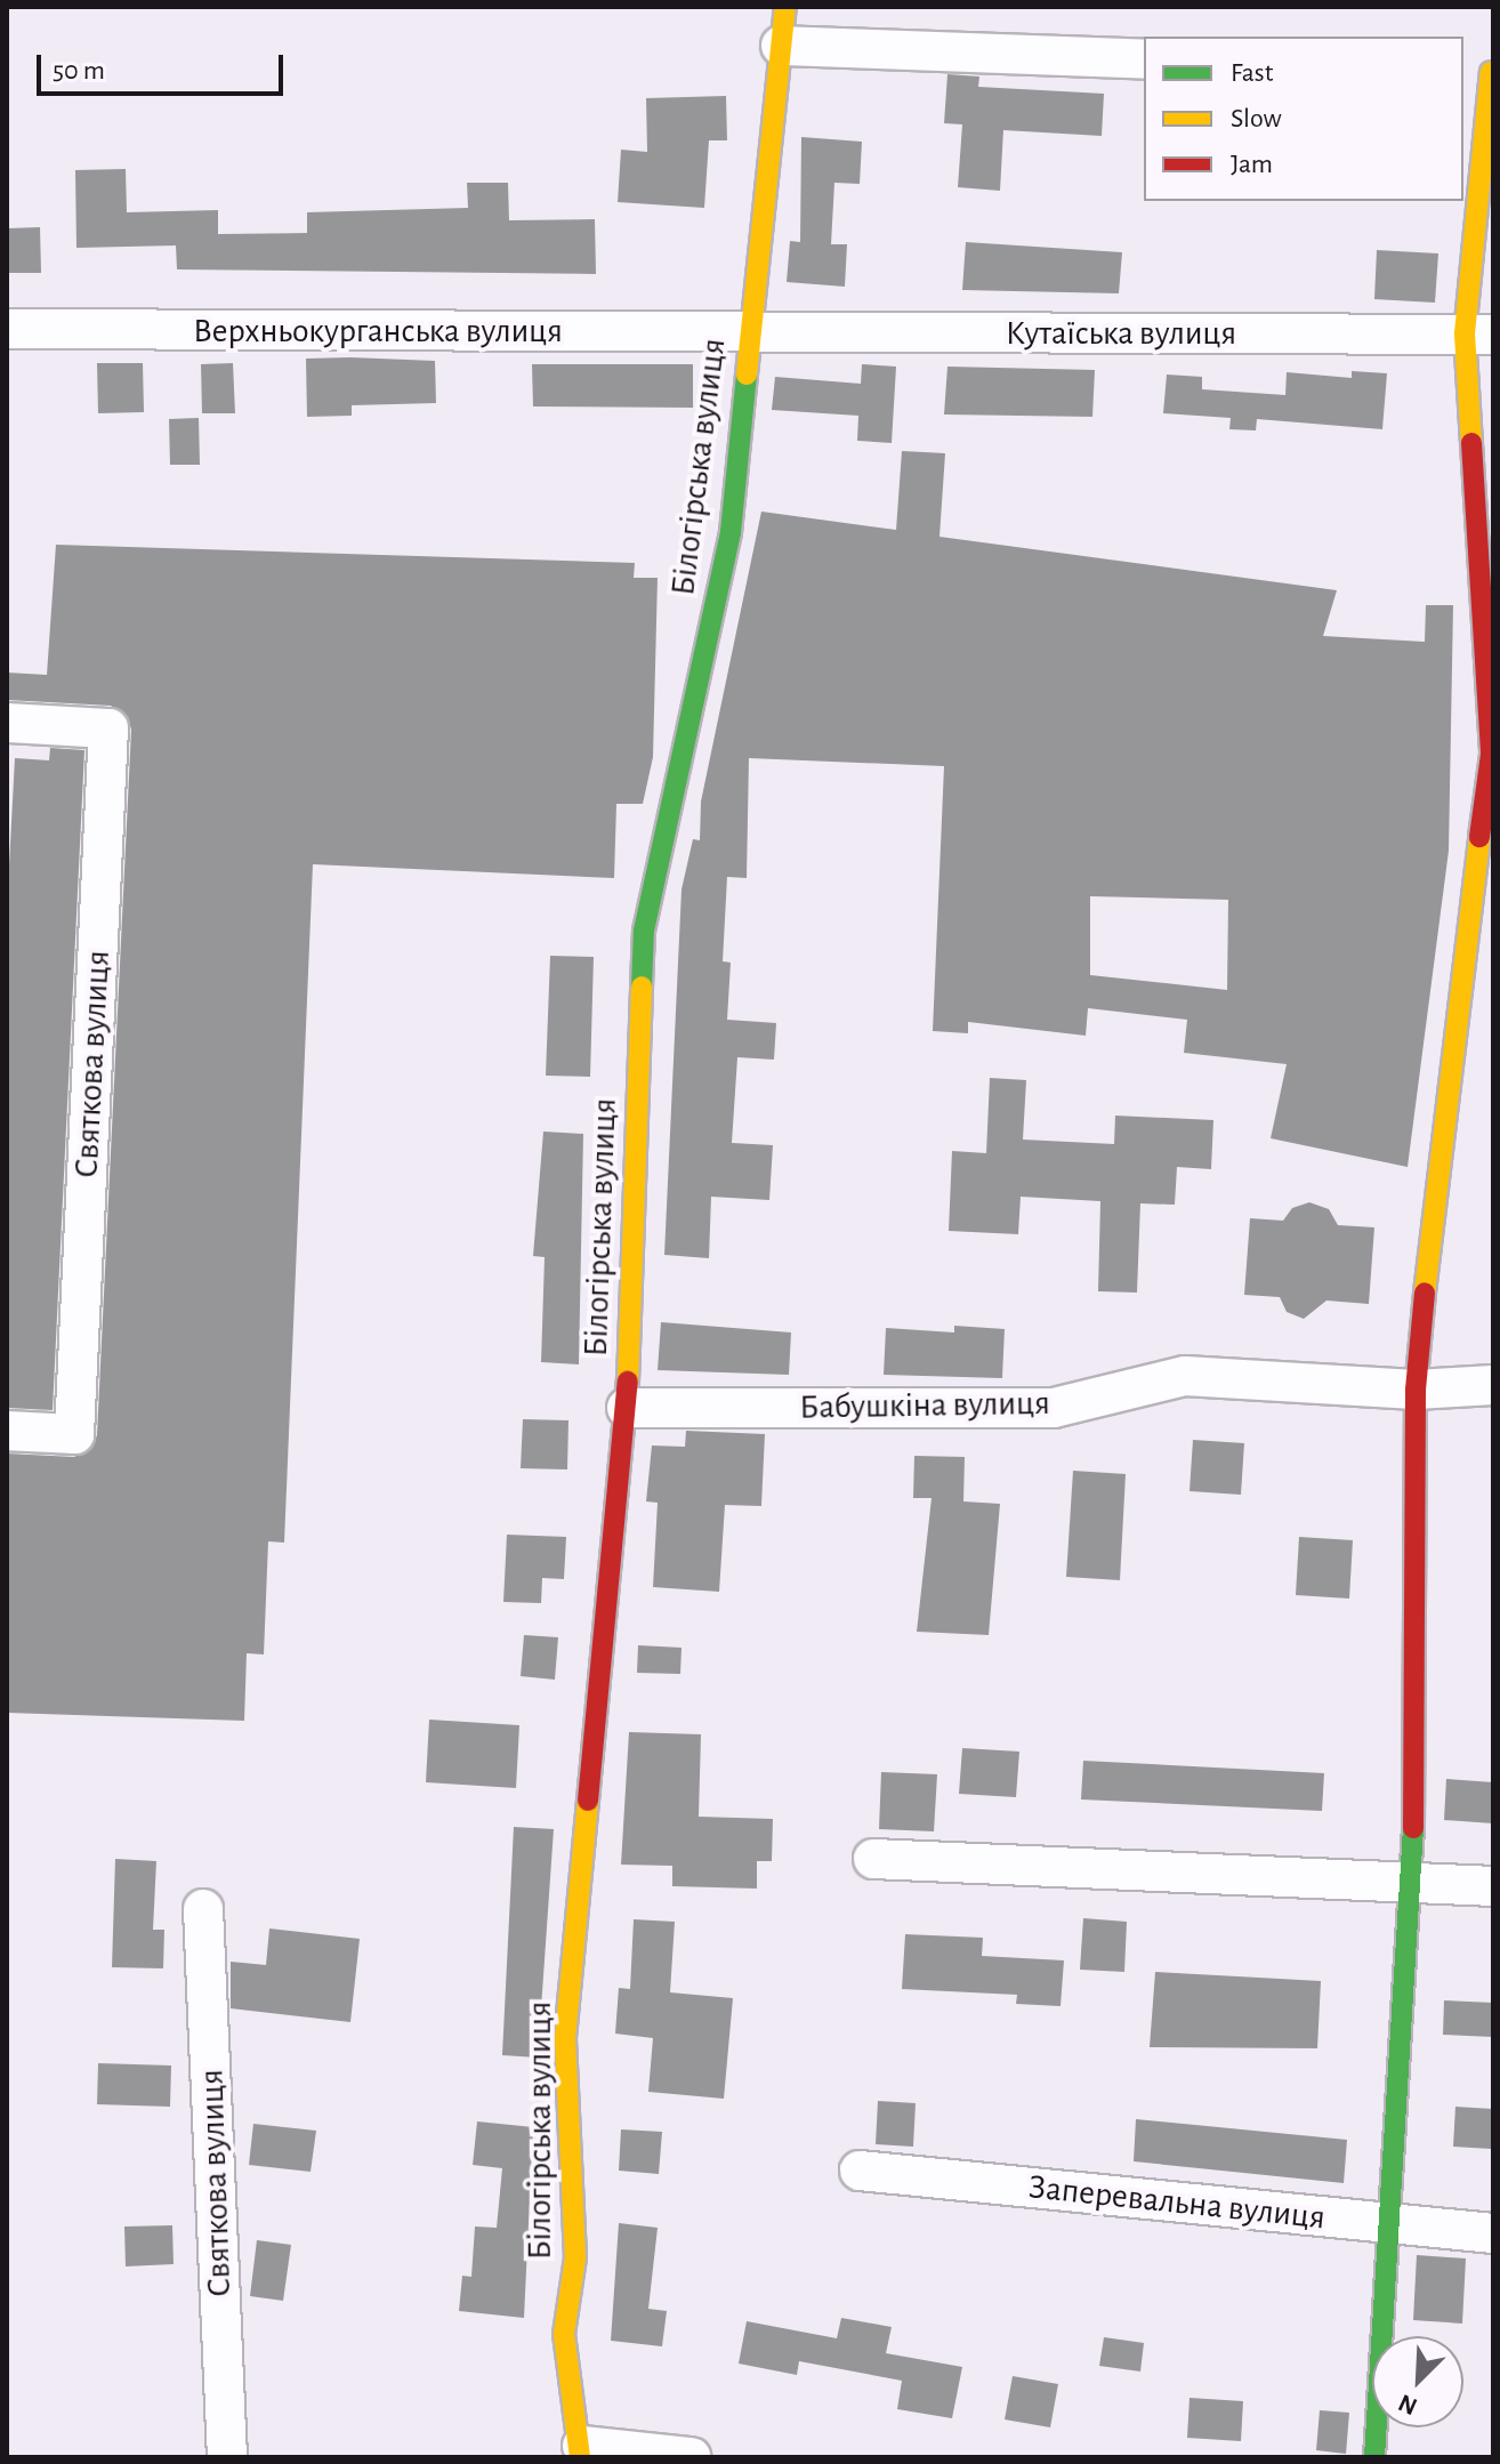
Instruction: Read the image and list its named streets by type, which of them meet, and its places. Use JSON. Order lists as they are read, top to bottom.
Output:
{
  "streets": {
    "street": [
      "Верхньокурганська вулиця",
      "Кутаїська вулиця",
      "Білогірська вулиця",
      "Святкова вулиця",
      "Бабушкіна вулиця",
      "Заперевальна вулиця"
    ]
  },
  "crossings": [
    ["Верхньокурганська вулиця", "Кутаїська вулиця"],
    ["Верхньокурганська вулиця", "Білогірська вулиця"],
    ["Кутаїська вулиця", "Білогірська вулиця"],
    ["Білогірська вулиця", "Бабушкіна вулиця"]
  ],
  "legend": ["Fast", "Slow", "Jam"],
  "scale_bar": "50 m",
  "north": "bottom left"
}
